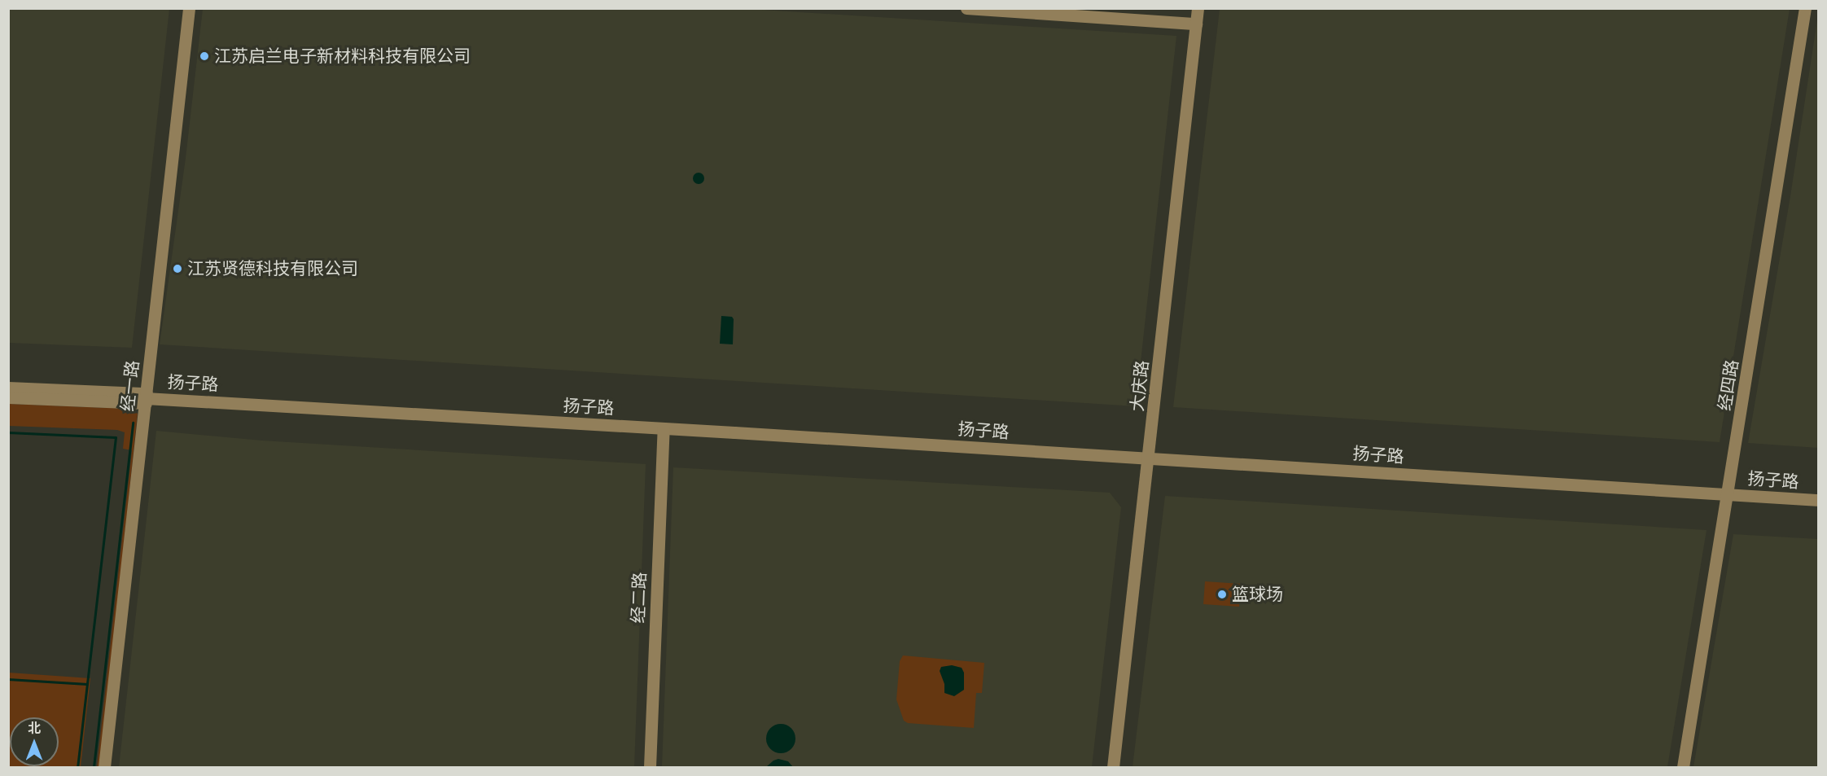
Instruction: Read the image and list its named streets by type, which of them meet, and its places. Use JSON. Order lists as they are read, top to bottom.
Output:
{
  "streets": {
    "street": [
      "扬子路",
      "经四路",
      "经一路",
      "大庆路",
      "经二路"
    ]
  },
  "crossings": [
    ["扬子路", "经四路"],
    ["扬子路", "经一路"],
    ["扬子路", "大庆路"],
    ["扬子路", "经二路"]
  ],
  "places": ["江苏启兰电子新材料科技有限公司", "江苏贤德科技有限公司", "篮球场"],
  "north": "top"
}
